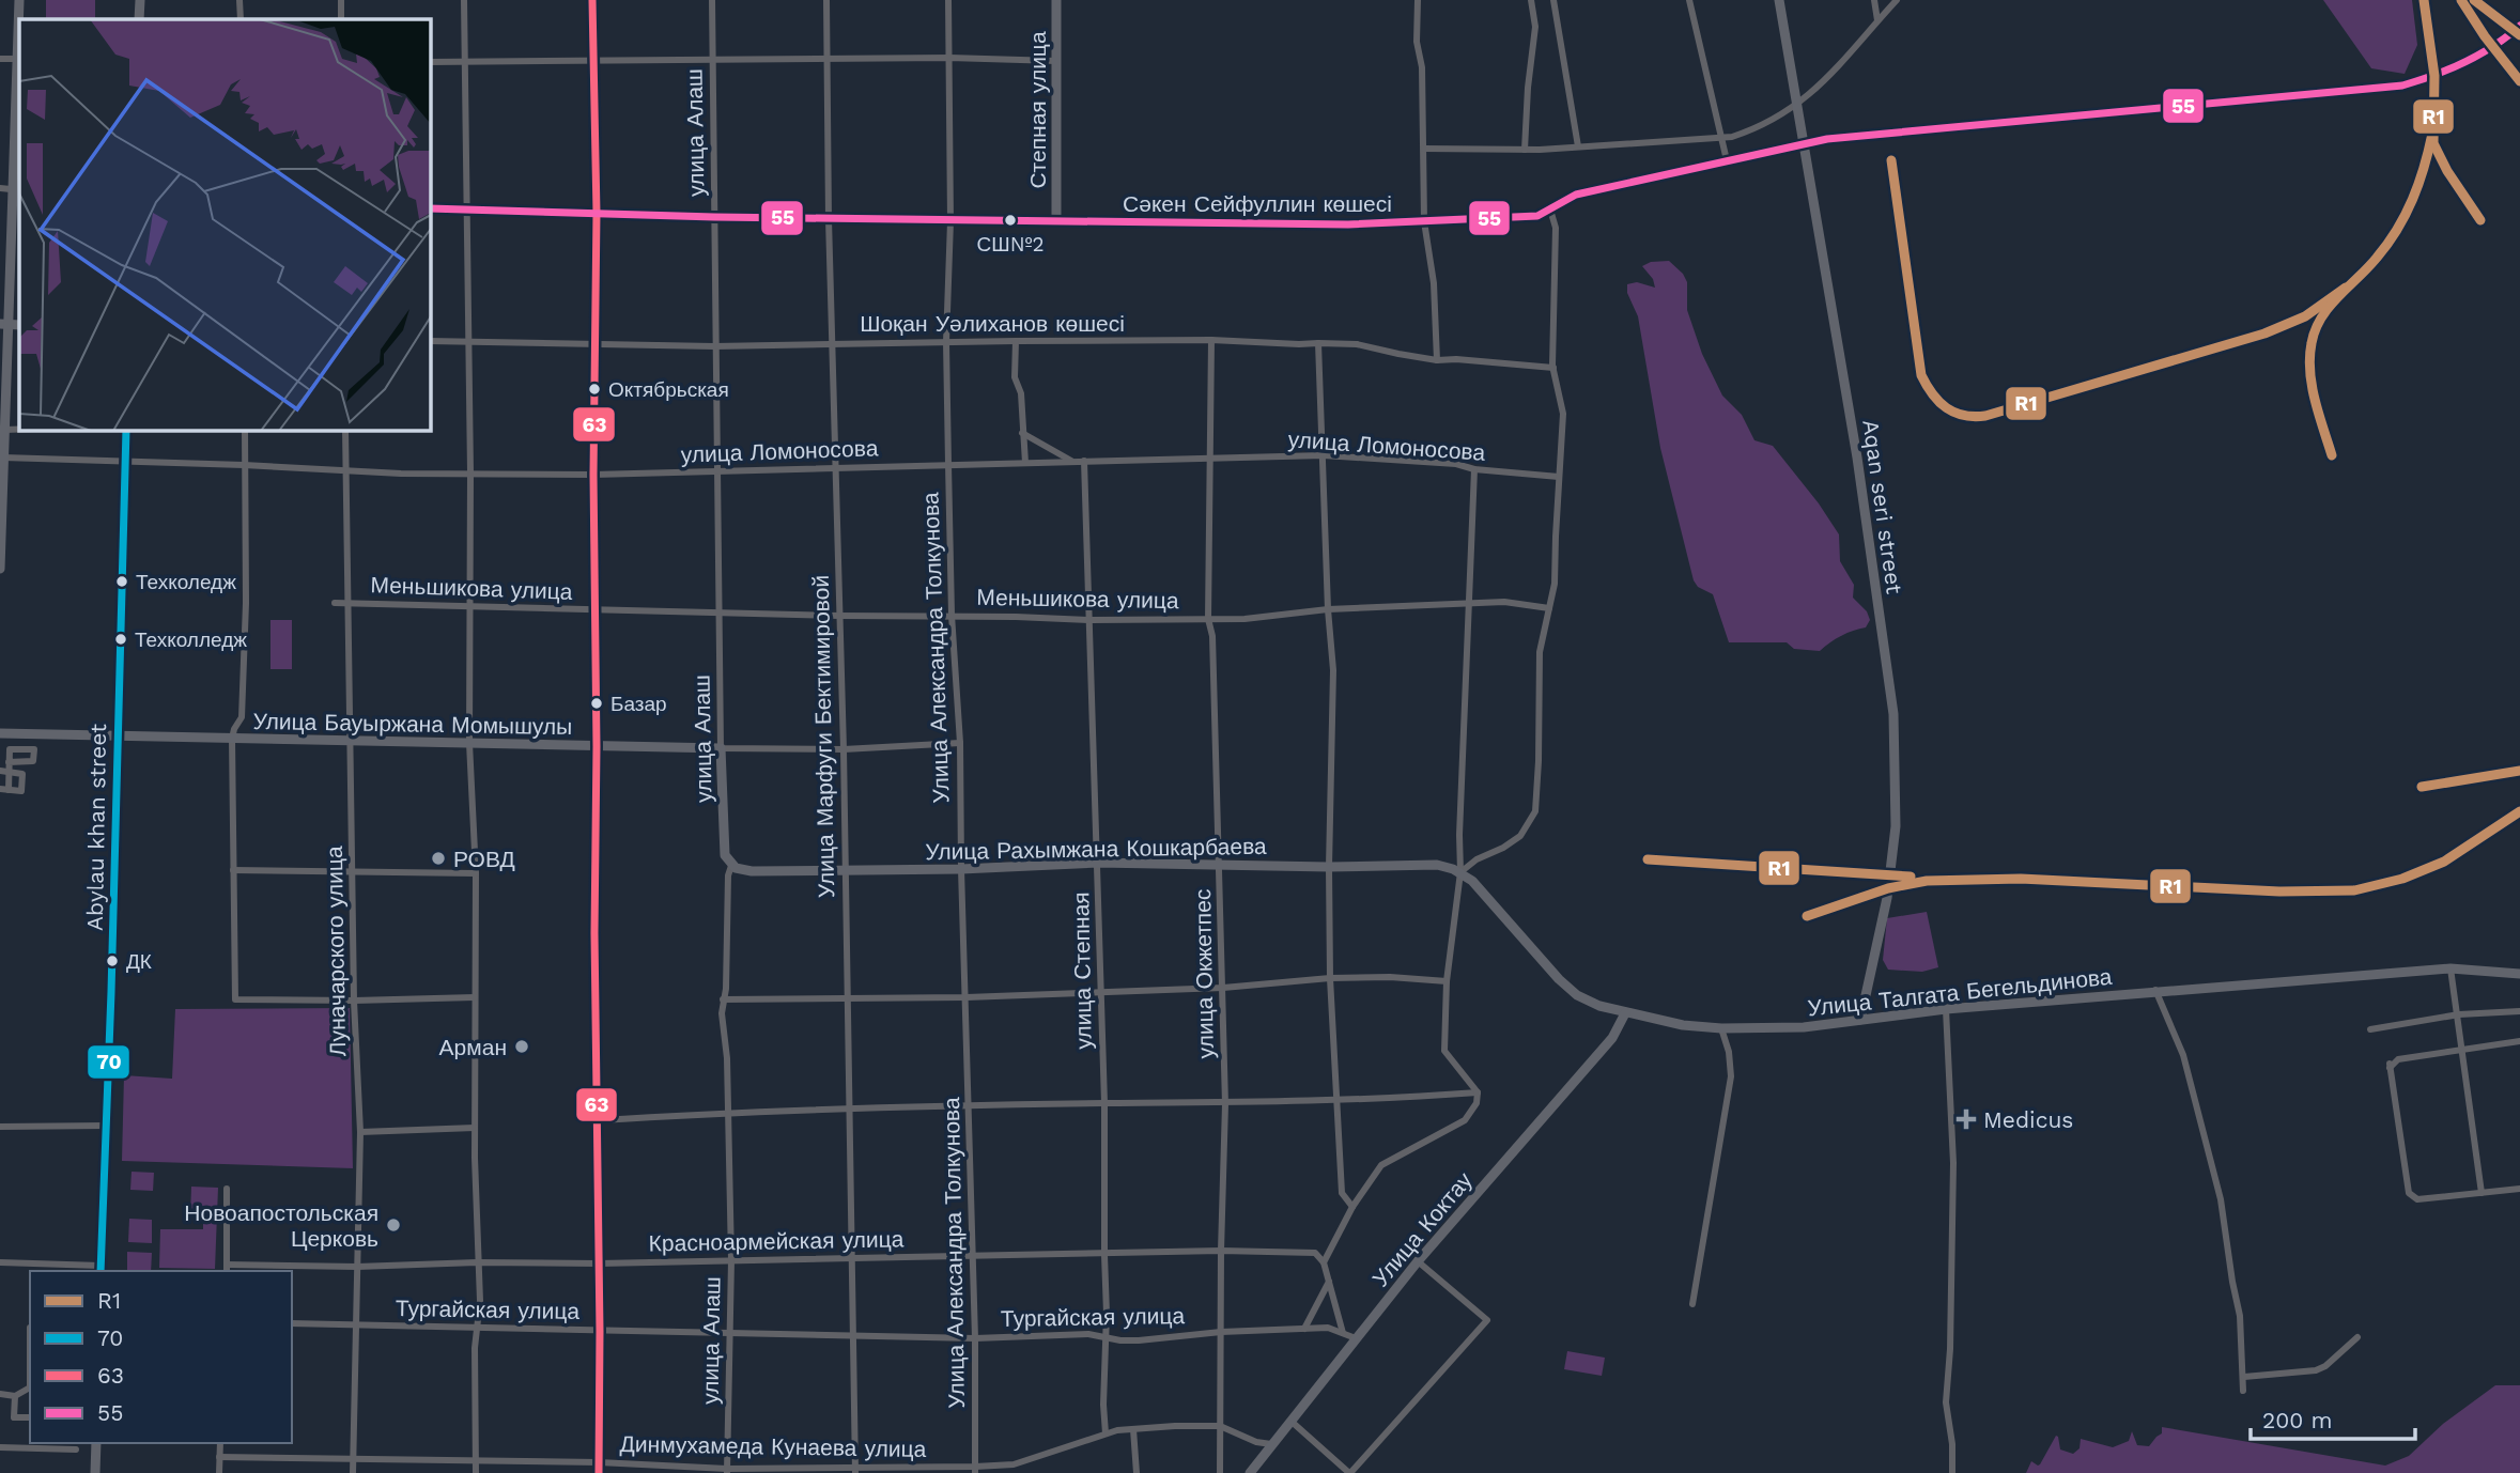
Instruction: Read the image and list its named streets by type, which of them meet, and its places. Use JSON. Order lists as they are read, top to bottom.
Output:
{
  "streets": {
    "street": [
      "Степная улица",
      "улица Алаш",
      "Сәкен Сейфуллин көшесі",
      "Шоқан Уәлиханов көшесі",
      "улица Ломоносова",
      "Aqan seri street",
      "Меньшикова улица",
      "Улица Александра Толкунова",
      "Улица Бауыржана Момышулы",
      "Улица Марфуги Бектимировой",
      "Abylau khan street",
      "Улица Рахымжана Кошкарбаева",
      "Луначарского улица",
      "улица Степная",
      "улица Окжетпес",
      "Улица Талгата Бегельдинова",
      "Улица Коктау",
      "Красноармейская улица",
      "Тургайская улица",
      "Динмухамеда Кунаева улица"
    ]
  },
  "crossings": [
    ["Степная улица", "Сәкен Сейфуллин көшесі"],
    ["улица Алаш", "Сәкен Сейфуллин көшесі"],
    ["улица Алаш", "Шоқан Уәлиханов көшесі"],
    ["улица Алаш", "улица Ломоносова"],
    ["улица Алаш", "Меньшикова улица"],
    ["улица Алаш", "Улица Бауыржана Момышулы"],
    ["улица Алаш", "Улица Рахымжана Кошкарбаева"],
    ["улица Алаш", "Красноармейская улица"],
    ["улица Алаш", "Тургайская улица"],
    ["улица Алаш", "Динмухамеда Кунаева улица"],
    ["Сәкен Сейфуллин көшесі", "Aqan seri street"],
    ["Сәкен Сейфуллин көшесі", "Улица Александра Толкунова"],
    ["Сәкен Сейфуллин көшесі", "Улица Марфуги Бектимировой"],
    ["Шоқан Уәлиханов көшесі", "Улица Александра Толкунова"],
    ["Шоқан Уәлиханов көшесі", "Улица Марфуги Бектимировой"],
    ["Шоқан Уәлиханов көшесі", "улица Окжетпес"],
    ["улица Ломоносова", "Улица Александра Толкунова"],
    ["улица Ломоносова", "Улица Марфуги Бектимировой"],
    ["улица Ломоносова", "Abylau khan street"],
    ["улица Ломоносова", "Луначарского улица"],
    ["улица Ломоносова", "улица Степная"],
    ["улица Ломоносова", "улица Окжетпес"],
    ["Aqan seri street", "Улица Талгата Бегельдинова"],
    ["Меньшикова улица", "Улица Александра Толкунова"],
    ["Меньшикова улица", "Улица Марфуги Бектимировой"],
    ["Меньшикова улица", "Луначарского улица"],
    ["Меньшикова улица", "улица Степная"],
    ["Меньшикова улица", "улица Окжетпес"],
    ["Улица Александра Толкунова", "Улица Бауыржана Момышулы"],
    ["Улица Александра Толкунова", "Улица Рахымжана Кошкарбаева"],
    ["Улица Александра Толкунова", "Красноармейская улица"],
    ["Улица Александра Толкунова", "Тургайская улица"],
    ["Улица Александра Толкунова", "Динмухамеда Кунаева улица"],
    ["Улица Бауыржана Момышулы", "Улица Марфуги Бектимировой"],
    ["Улица Бауыржана Момышулы", "Abylau khan street"],
    ["Улица Бауыржана Момышулы", "Луначарского улица"],
    ["Улица Марфуги Бектимировой", "Улица Рахымжана Кошкарбаева"],
    ["Улица Марфуги Бектимировой", "Красноармейская улица"],
    ["Улица Марфуги Бектимировой", "Тургайская улица"],
    ["Улица Марфуги Бектимировой", "Динмухамеда Кунаева улица"],
    ["Улица Рахымжана Кошкарбаева", "улица Степная"],
    ["Улица Рахымжана Кошкарбаева", "улица Окжетпес"],
    ["Улица Рахымжана Кошкарбаева", "Улица Талгата Бегельдинова"],
    ["Луначарского улица", "Красноармейская улица"],
    ["Луначарского улица", "Тургайская улица"],
    ["Луначарского улица", "Динмухамеда Кунаева улица"],
    ["улица Степная", "Красноармейская улица"],
    ["улица Степная", "Тургайская улица"],
    ["улица Степная", "Динмухамеда Кунаева улица"],
    ["улица Окжетпес", "Красноармейская улица"],
    ["улица Окжетпес", "Тургайская улица"],
    ["улица Окжетпес", "Динмухамеда Кунаева улица"],
    ["Улица Талгата Бегельдинова", "Улица Коктау"],
    ["Улица Коктау", "Тургайская улица"],
    ["Улица Коктау", "Динмухамеда Кунаева улица"]
  ],
  "places": {
    "other": [
      "СШ№2",
      "Октябрьская",
      "Техколедж",
      "Техколледж",
      "Базар",
      "РОВД",
      "ДК",
      "Арман",
      "Новоапостольская Церковь"
    ],
    "health": ["Medicus"]
  },
  "lines": [
    "transit line R1",
    "transit line 63",
    "transit line 55",
    "transit line 70"
  ],
  "legend": [
    "R1",
    "70",
    "63",
    "55"
  ],
  "scale_bar": "200 m"
}
